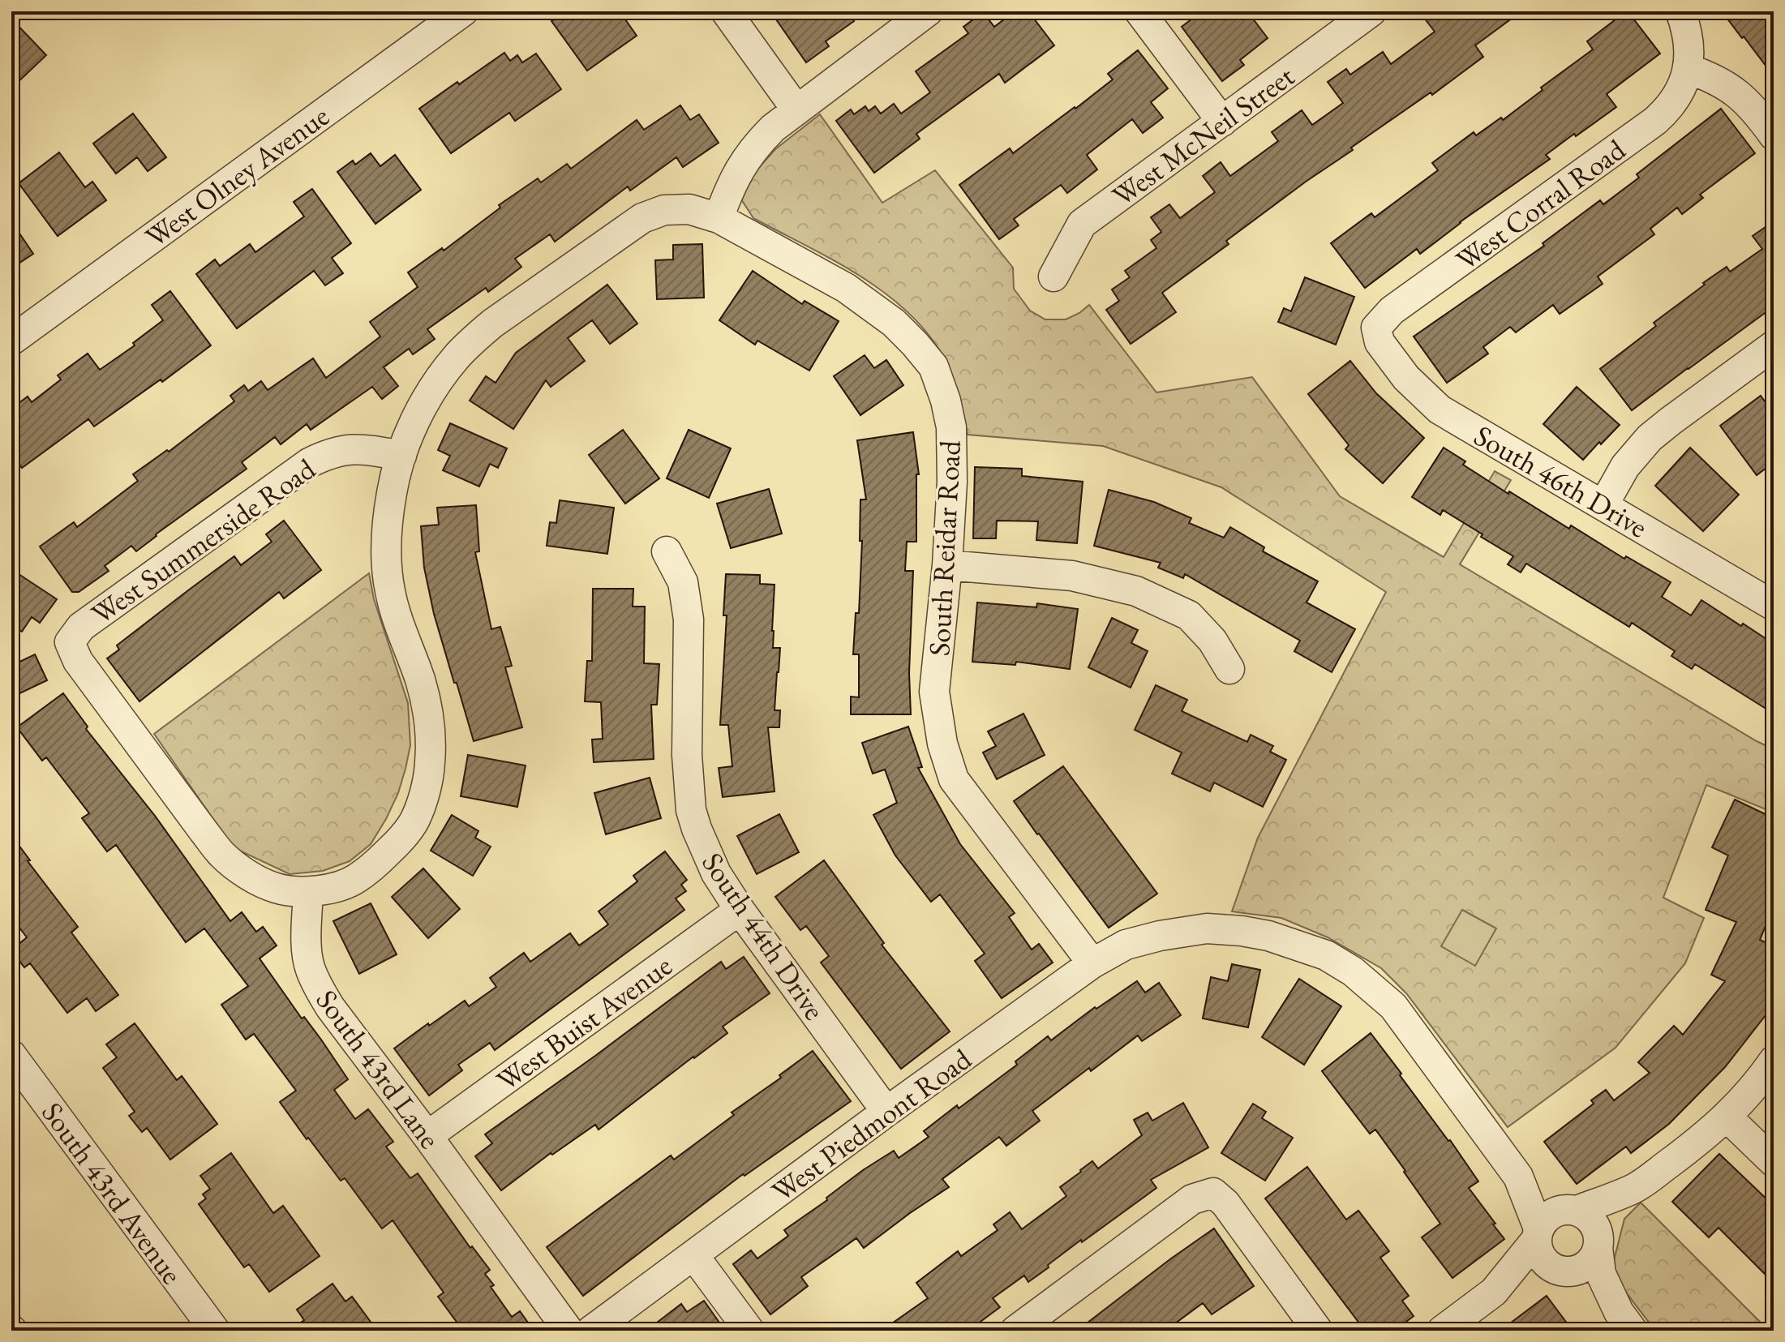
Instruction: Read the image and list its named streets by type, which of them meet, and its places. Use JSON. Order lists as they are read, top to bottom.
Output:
{
  "streets": {
    "street": [
      "West McNeil Street",
      "West Olney Avenue",
      "West Corral Road",
      "South 46th Drive",
      "West Summerside Road",
      "South Reidar Road",
      "South 44th Drive",
      "West Buist Avenue",
      "South 43rd Lane",
      "West Piedmont Road",
      "South 43rd Avenue"
    ]
  },
  "crossings": [
    ["West Corral Road", "South 46th Drive"],
    ["West Summerside Road", "South Reidar Road"],
    ["West Summerside Road", "South 43rd Lane"],
    ["South Reidar Road", "West Piedmont Road"],
    ["South 44th Drive", "West Buist Avenue"],
    ["South 44th Drive", "West Piedmont Road"],
    ["West Buist Avenue", "South 43rd Lane"]
  ]
}
